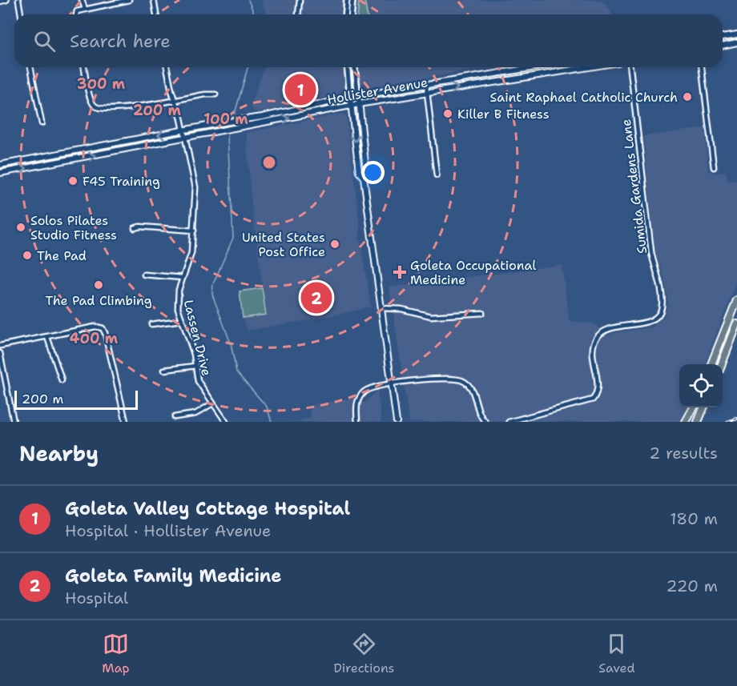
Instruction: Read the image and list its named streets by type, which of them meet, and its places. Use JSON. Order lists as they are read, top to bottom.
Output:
{
  "streets": {
    "main road": ["Hollister Avenue"],
    "street": ["Sumida Gardens Lane", "Lassen Drive"]
  },
  "crossings": [
    ["Hollister Avenue", "Lassen Drive"]
  ],
  "places": {
    "other": [
      "Saint Raphael Catholic Church",
      "Killer B Fitness",
      "F45 Training",
      "Solos Pilates Studio Fitness",
      "United States Post Office",
      "The Pad",
      "The Pad Climbing"
    ],
    "health": ["Goleta Occupational Medicine"]
  },
  "scale_bar": "200 m",
  "page": {
    "search": "Search here",
    "pins": ["1", "2"],
    "scale": "200 m",
    "heading": ["Nearby", "2 results"],
    "list": [
      {
        "mark": "1",
        "name": "Goleta Valley Cottage Hospital",
        "note": "Hospital · Hollister Avenue",
        "value": "180 m"
      },
      {
        "mark": "2",
        "name": "Goleta Family Medicine",
        "note": "Hospital",
        "value": "220 m"
      }
    ],
    "nav": ["Map", "Directions", "Saved"]
  },
  "rings": [
    "300 m",
    "200 m",
    "100 m",
    "400 m"
  ]
}
